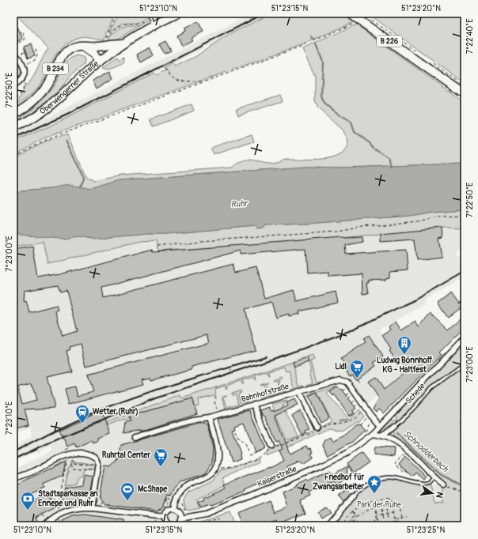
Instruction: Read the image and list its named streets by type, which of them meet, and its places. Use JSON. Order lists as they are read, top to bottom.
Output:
{
  "streets": {
    "main road": ["B 226", "B 234", "Oberwengerner Straße"],
    "street": ["Bahnhofstraße", "Schede", "Kaiserstraße"]
  },
  "crossings": [
    ["Bahnhofstraße", "Kaiserstraße"]
  ],
  "water": ["Ruhr", "Schnodderbach"],
  "parks": ["Park der Ruhe"],
  "places": {
    "building": ["Ludwig Bönnhoff KG - Haltfest"],
    "supermarket": ["Lidl", "Ruhrtal Center"],
    "station": ["Wetter (Ruhr)"],
    "place": ["Friedhof für Zwangsarbeiter"],
    "sports": ["McShape"],
    "bank": ["Stadtsparkasse an Ennepe und Ruhr"]
  },
  "north": "right",
  "coordinates": [
    "51°23'10\"N",
    "51°23'15\"N",
    "51°23'20\"N",
    "7°22'40\"E",
    "7°22'50\"E",
    "7°23'00\"E",
    "7°23'10\"E",
    "51°23'25\"N"
  ]
}
